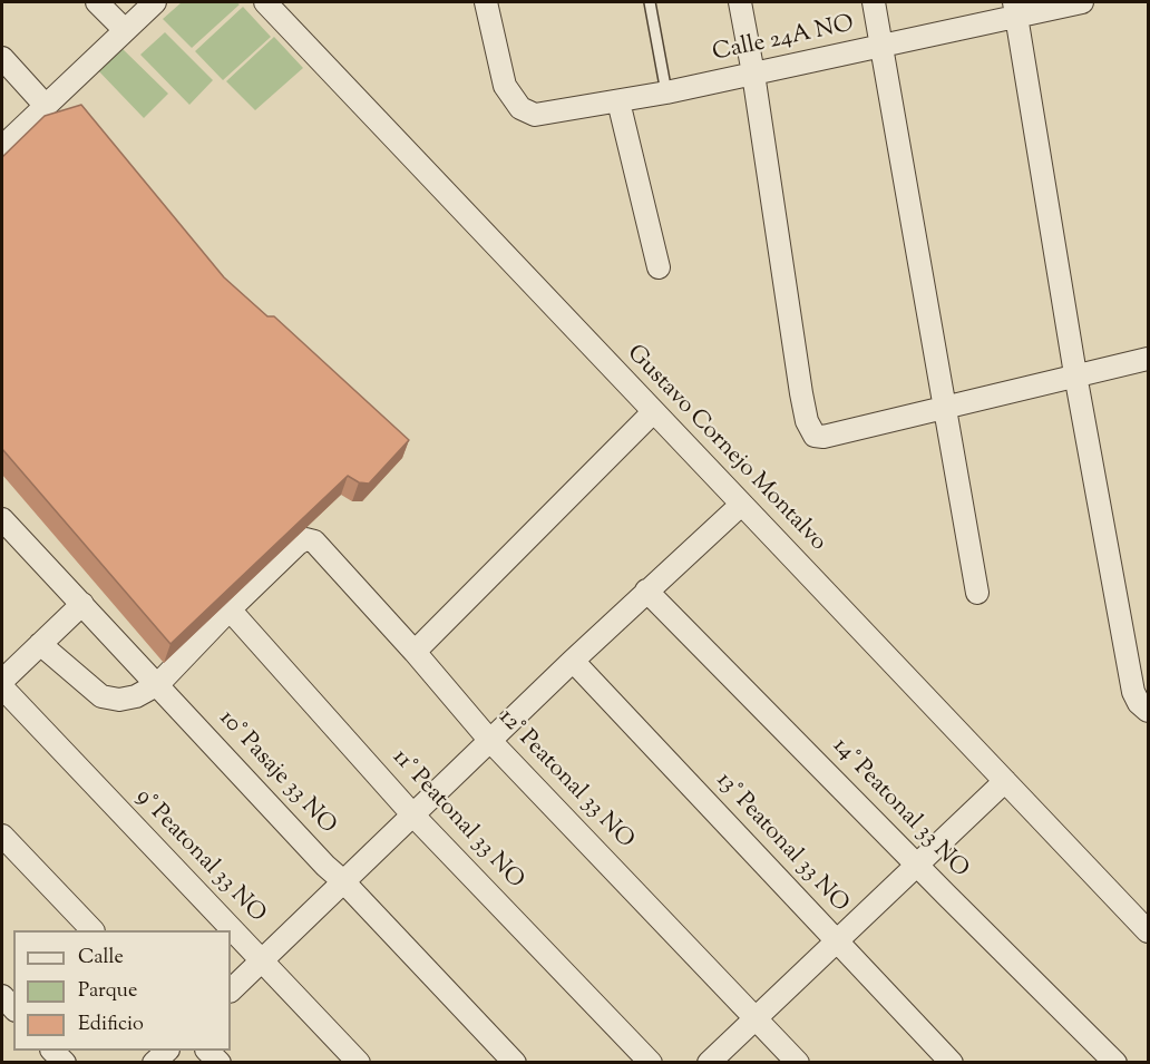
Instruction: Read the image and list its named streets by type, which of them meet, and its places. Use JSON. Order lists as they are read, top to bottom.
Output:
{
  "streets": {
    "street": [
      "Calle 24A NO",
      "Gustavo Cornejo Montalvo",
      "10° Pasaje 33 NO",
      "12° Peatonal 33 NO",
      "14° Peatonal 33 NO",
      "11° Peatonal 33 NO",
      "13° Peatonal 33 NO",
      "9° Peatonal 33 NO"
    ]
  },
  "crossings": [
    ["12° Peatonal 33 NO", "11° Peatonal 33 NO"]
  ],
  "legend": ["Calle", "Parque", "Edificio"]
}
